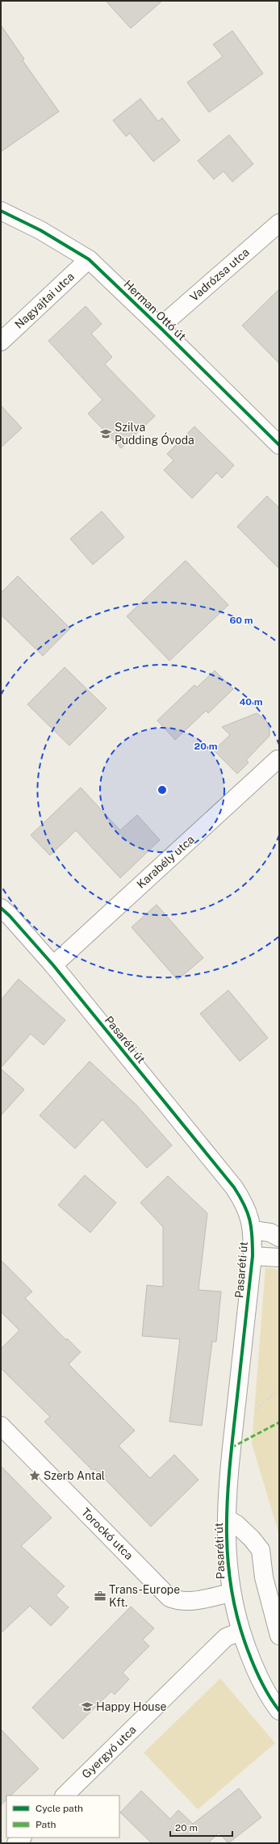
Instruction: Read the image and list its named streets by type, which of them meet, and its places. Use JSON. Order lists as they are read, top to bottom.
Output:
{
  "streets": {
    "street": [
      "Vadrózsa utca",
      "Nagyajtai utca",
      "Herman Ottó út",
      "Karabély utca",
      "Pasaréti út",
      "Torockó utca",
      "Gyergyó utca"
    ]
  },
  "crossings": [
    ["Vadrózsa utca", "Herman Ottó út"],
    ["Nagyajtai utca", "Herman Ottó út"],
    ["Karabély utca", "Pasaréti út"],
    ["Pasaréti út", "Torockó utca"],
    ["Pasaréti út", "Gyergyó utca"]
  ],
  "places": {
    "school or university": ["Szilva Pudding Óvoda", "Happy House"],
    "place": ["Szerb Antal"],
    "office": ["Trans-Europe Kft."]
  },
  "legend": ["Cycle path", "Path"],
  "scale_bar": "20 m",
  "rings": ["60 m", "40 m", "20 m"]
}
